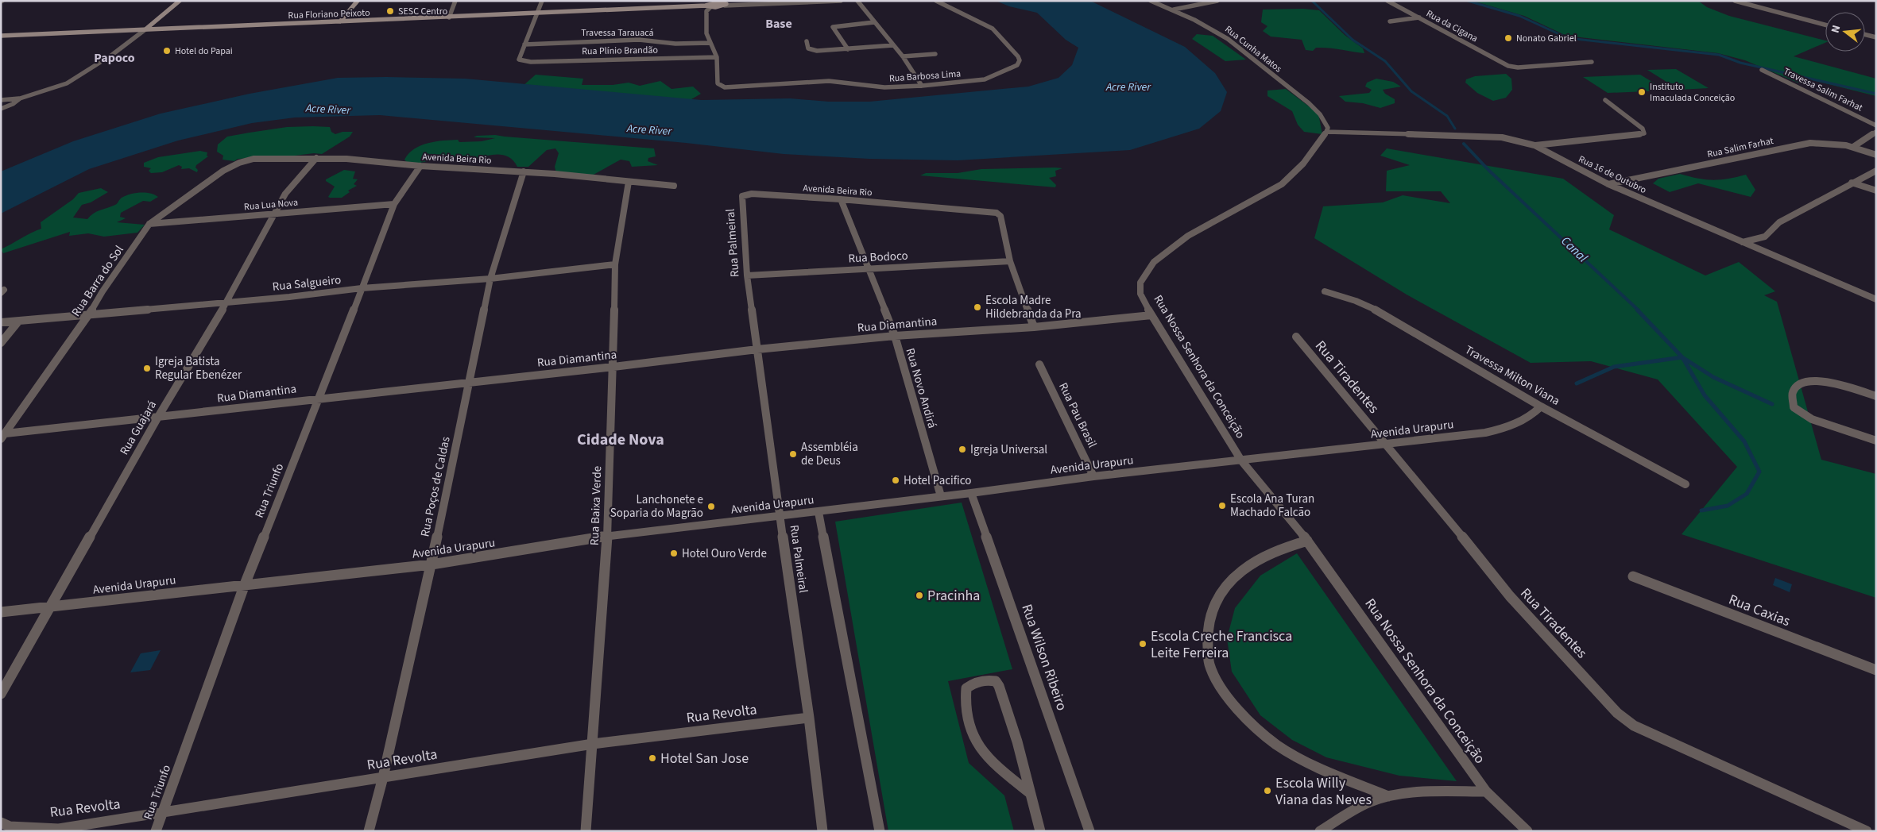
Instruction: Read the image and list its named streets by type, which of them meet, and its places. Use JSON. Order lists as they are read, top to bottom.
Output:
{
  "streets": {
    "main road": ["Rua Floriano Peixoto"],
    "street": [
      "Rua da Cigana",
      "Travessa Tarauacá",
      "Rua Cunha Matos",
      "Rua Plínio Brandão",
      "Rua Barbosa Lima",
      "Travessa Salim Farhat",
      "Rua Salim Farhat",
      "Avenida Beira Rio",
      "Rua 16 de Outubro",
      "Rua Lua Nova",
      "Rua Palmeiral",
      "Rua Bodoco",
      "Rua Barra do Sol",
      "Rua Salgueiro",
      "Rua Diamantina",
      "Rua Nossa Senhora da Conceição",
      "Travessa Milton Viana",
      "Rua Tiradentes",
      "Rua Novo Andirá",
      "Rua Pau Brasil",
      "Rua Guajará",
      "Avenida Urapuru",
      "Rua Poços de Caldas",
      "Rua Triunfo",
      "Rua Baixa Verde",
      "Rua Caxias",
      "Rua Wilson Ribeiro",
      "Rua Revolta"
    ]
  },
  "crossings": [
    ["Travessa Tarauacá", "Rua Plínio Brandão"],
    ["Rua Cunha Matos", "Rua 16 de Outubro"],
    ["Rua Cunha Matos", "Rua Nossa Senhora da Conceição"],
    ["Rua Plínio Brandão", "Rua Barbosa Lima"],
    ["Rua Salim Farhat", "Rua 16 de Outubro"],
    ["Avenida Beira Rio", "Rua Palmeiral"],
    ["Avenida Beira Rio", "Rua Bodoco"],
    ["Avenida Beira Rio", "Rua Barra do Sol"],
    ["Avenida Beira Rio", "Rua Novo Andirá"],
    ["Avenida Beira Rio", "Rua Guajará"],
    ["Avenida Beira Rio", "Rua Poços de Caldas"],
    ["Avenida Beira Rio", "Rua Triunfo"],
    ["Avenida Beira Rio", "Rua Baixa Verde"],
    ["Rua 16 de Outubro", "Rua Nossa Senhora da Conceição"],
    ["Rua Lua Nova", "Rua Barra do Sol"],
    ["Rua Lua Nova", "Rua Guajará"],
    ["Rua Lua Nova", "Rua Triunfo"],
    ["Rua Palmeiral", "Rua Bodoco"],
    ["Rua Palmeiral", "Rua Diamantina"],
    ["Rua Palmeiral", "Avenida Urapuru"],
    ["Rua Palmeiral", "Rua Revolta"],
    ["Rua Bodoco", "Rua Novo Andirá"],
    ["Rua Barra do Sol", "Rua Salgueiro"],
    ["Rua Barra do Sol", "Rua Diamantina"],
    ["Rua Salgueiro", "Rua Guajará"],
    ["Rua Salgueiro", "Rua Poços de Caldas"],
    ["Rua Salgueiro", "Rua Triunfo"],
    ["Rua Salgueiro", "Rua Baixa Verde"],
    ["Rua Diamantina", "Rua Nossa Senhora da Conceição"],
    ["Rua Diamantina", "Rua Novo Andirá"],
    ["Rua Diamantina", "Rua Guajará"],
    ["Rua Diamantina", "Rua Poços de Caldas"],
    ["Rua Diamantina", "Rua Triunfo"],
    ["Rua Diamantina", "Rua Baixa Verde"],
    ["Rua Nossa Senhora da Conceição", "Avenida Urapuru"],
    ["Travessa Milton Viana", "Avenida Urapuru"],
    ["Rua Tiradentes", "Avenida Urapuru"],
    ["Rua Novo Andirá", "Avenida Urapuru"],
    ["Rua Pau Brasil", "Avenida Urapuru"],
    ["Rua Guajará", "Avenida Urapuru"],
    ["Avenida Urapuru", "Rua Poços de Caldas"],
    ["Avenida Urapuru", "Rua Triunfo"],
    ["Avenida Urapuru", "Rua Baixa Verde"],
    ["Avenida Urapuru", "Rua Wilson Ribeiro"],
    ["Rua Poços de Caldas", "Rua Revolta"],
    ["Rua Triunfo", "Rua Revolta"],
    ["Rua Baixa Verde", "Rua Revolta"]
  ],
  "districts": ["Base", "Papoco", "Cidade Nova"],
  "water": ["Acre River", "Canal"],
  "places": [
    "SESC Centro",
    "Nonato Gabriel",
    "Hotel do Papai",
    "Instituto Imaculada Conceição",
    "Escola Madre Hildebranda da Pra",
    "Igreja Batista Regular Ebenézer",
    "Igreja Universal",
    "Assembléia de Deus",
    "Hotel Pacifico",
    "Escola Ana Turan Machado Falcão",
    "Lanchonete e Soparia do Magrão",
    "Hotel Ouro Verde",
    "Pracinha",
    "Escola Creche Francisca Leite Ferreira",
    "Hotel San Jose",
    "Escola Willy Viana das Neves"
  ],
  "north": "left"
}
